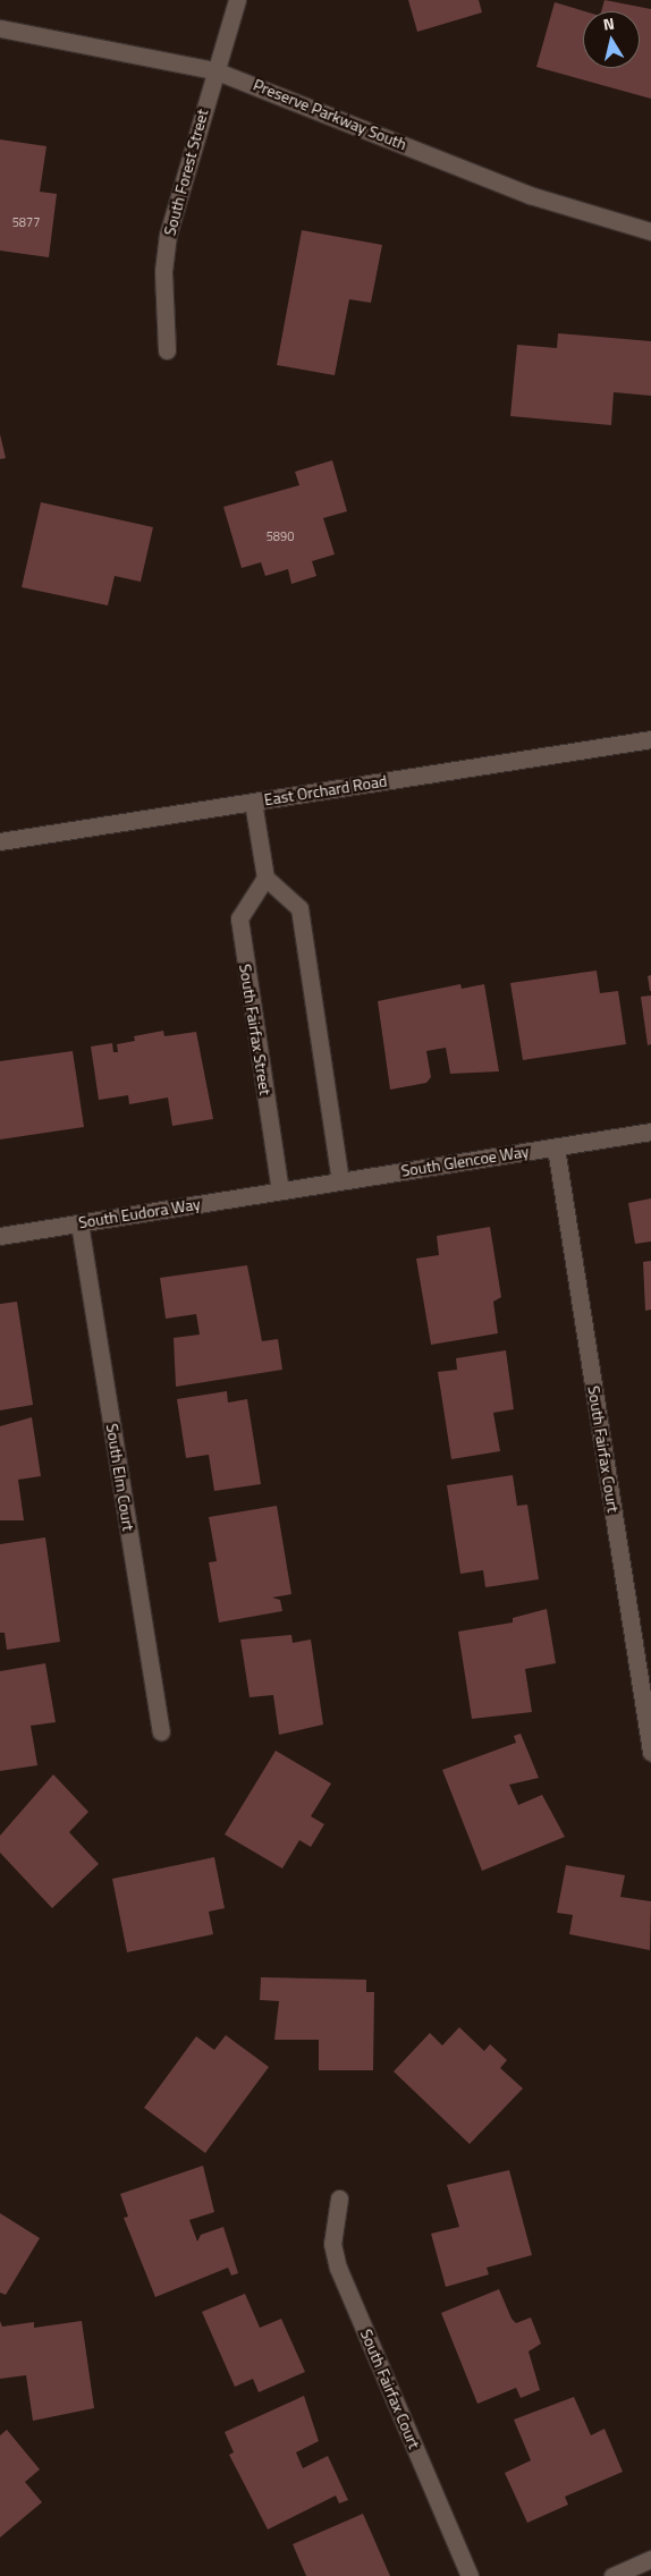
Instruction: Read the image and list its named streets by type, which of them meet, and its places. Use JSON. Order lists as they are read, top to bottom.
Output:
{
  "streets": {
    "street": [
      "Preserve Parkway South",
      "South Forest Street",
      "East Orchard Road",
      "South Fairfax Street",
      "South Glencoe Way",
      "South Eudora Way",
      "South Fairfax Court",
      "South Elm Court"
    ]
  },
  "crossings": [
    ["Preserve Parkway South", "South Forest Street"],
    ["South Fairfax Street", "South Glencoe Way"],
    ["South Fairfax Street", "South Eudora Way"],
    ["South Glencoe Way", "South Eudora Way"],
    ["South Glencoe Way", "South Fairfax Court"],
    ["South Eudora Way", "South Elm Court"]
  ],
  "house_numbers": ["5877", "5890"],
  "north": "top"
}
